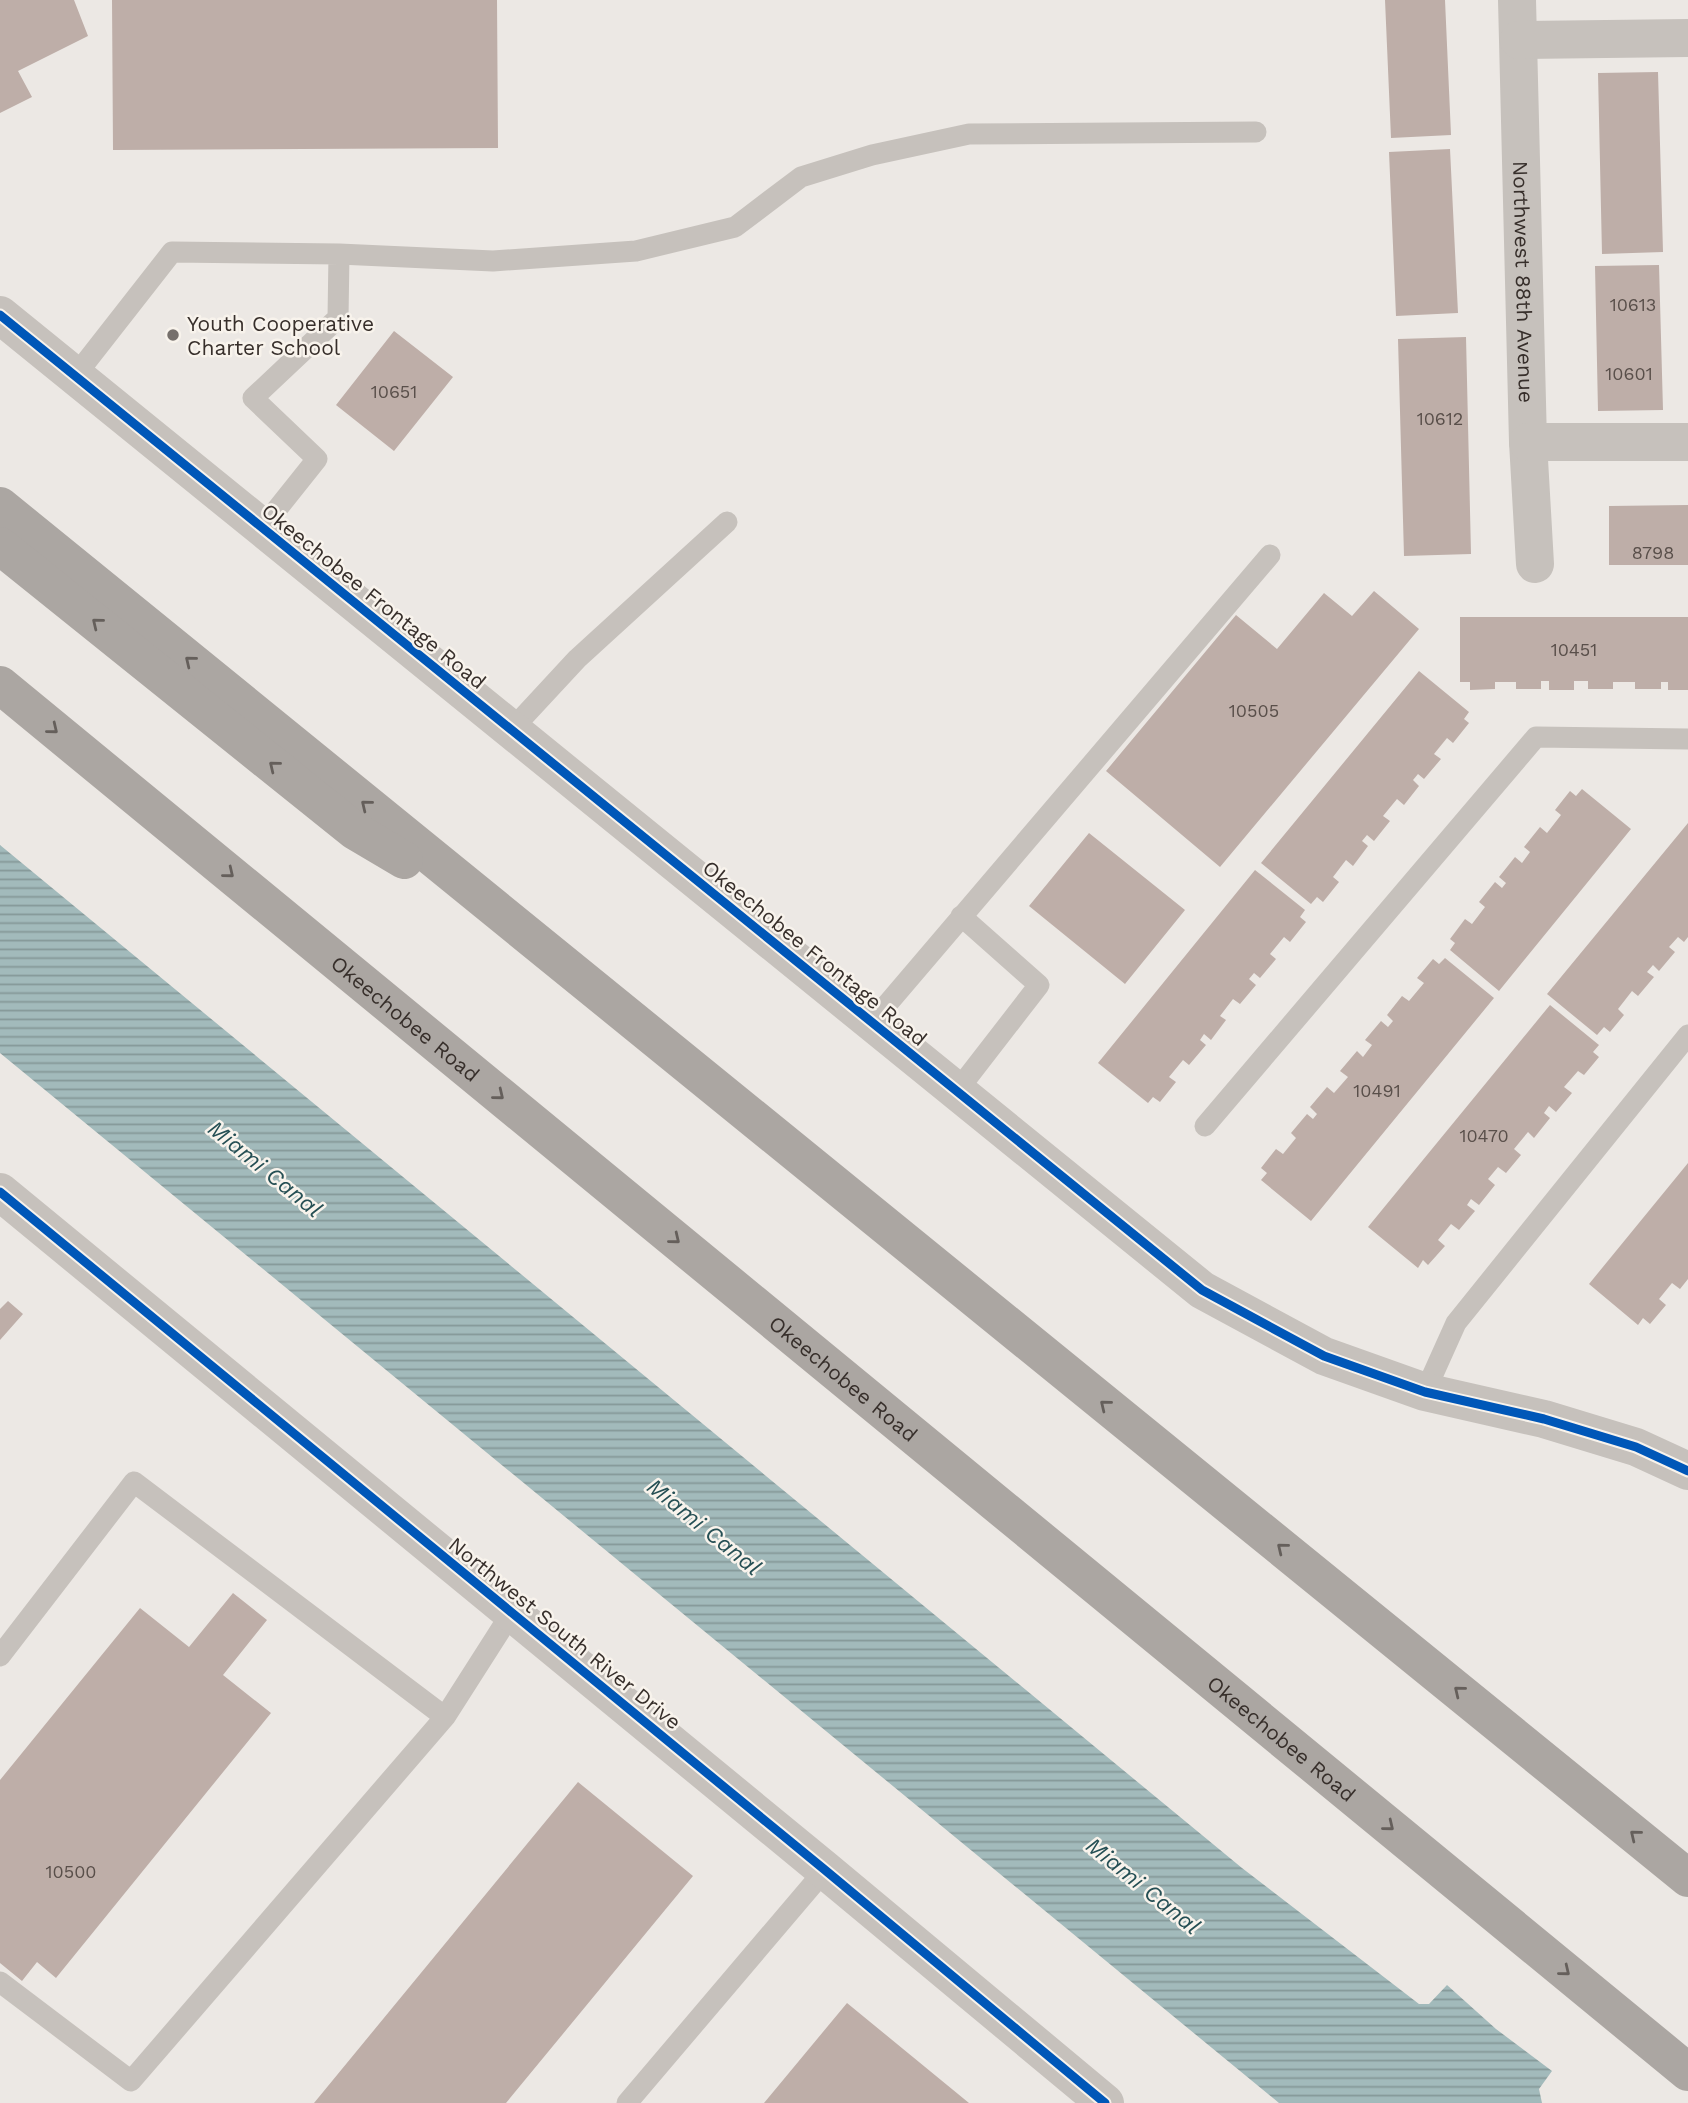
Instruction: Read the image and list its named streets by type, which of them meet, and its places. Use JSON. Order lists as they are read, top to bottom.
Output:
{
  "streets": {
    "highway": ["Okeechobee Road"],
    "street": ["Northwest 88th Avenue", "Okeechobee Frontage Road", "Northwest South River Drive"]
  },
  "water": ["Miami Canal"],
  "places": ["Youth Cooperative Charter School"],
  "house_numbers": [
    "10613",
    "10601",
    "10651",
    "10612",
    "8798",
    "10451",
    "10505",
    "10491",
    "10470",
    "10500"
  ]
}
